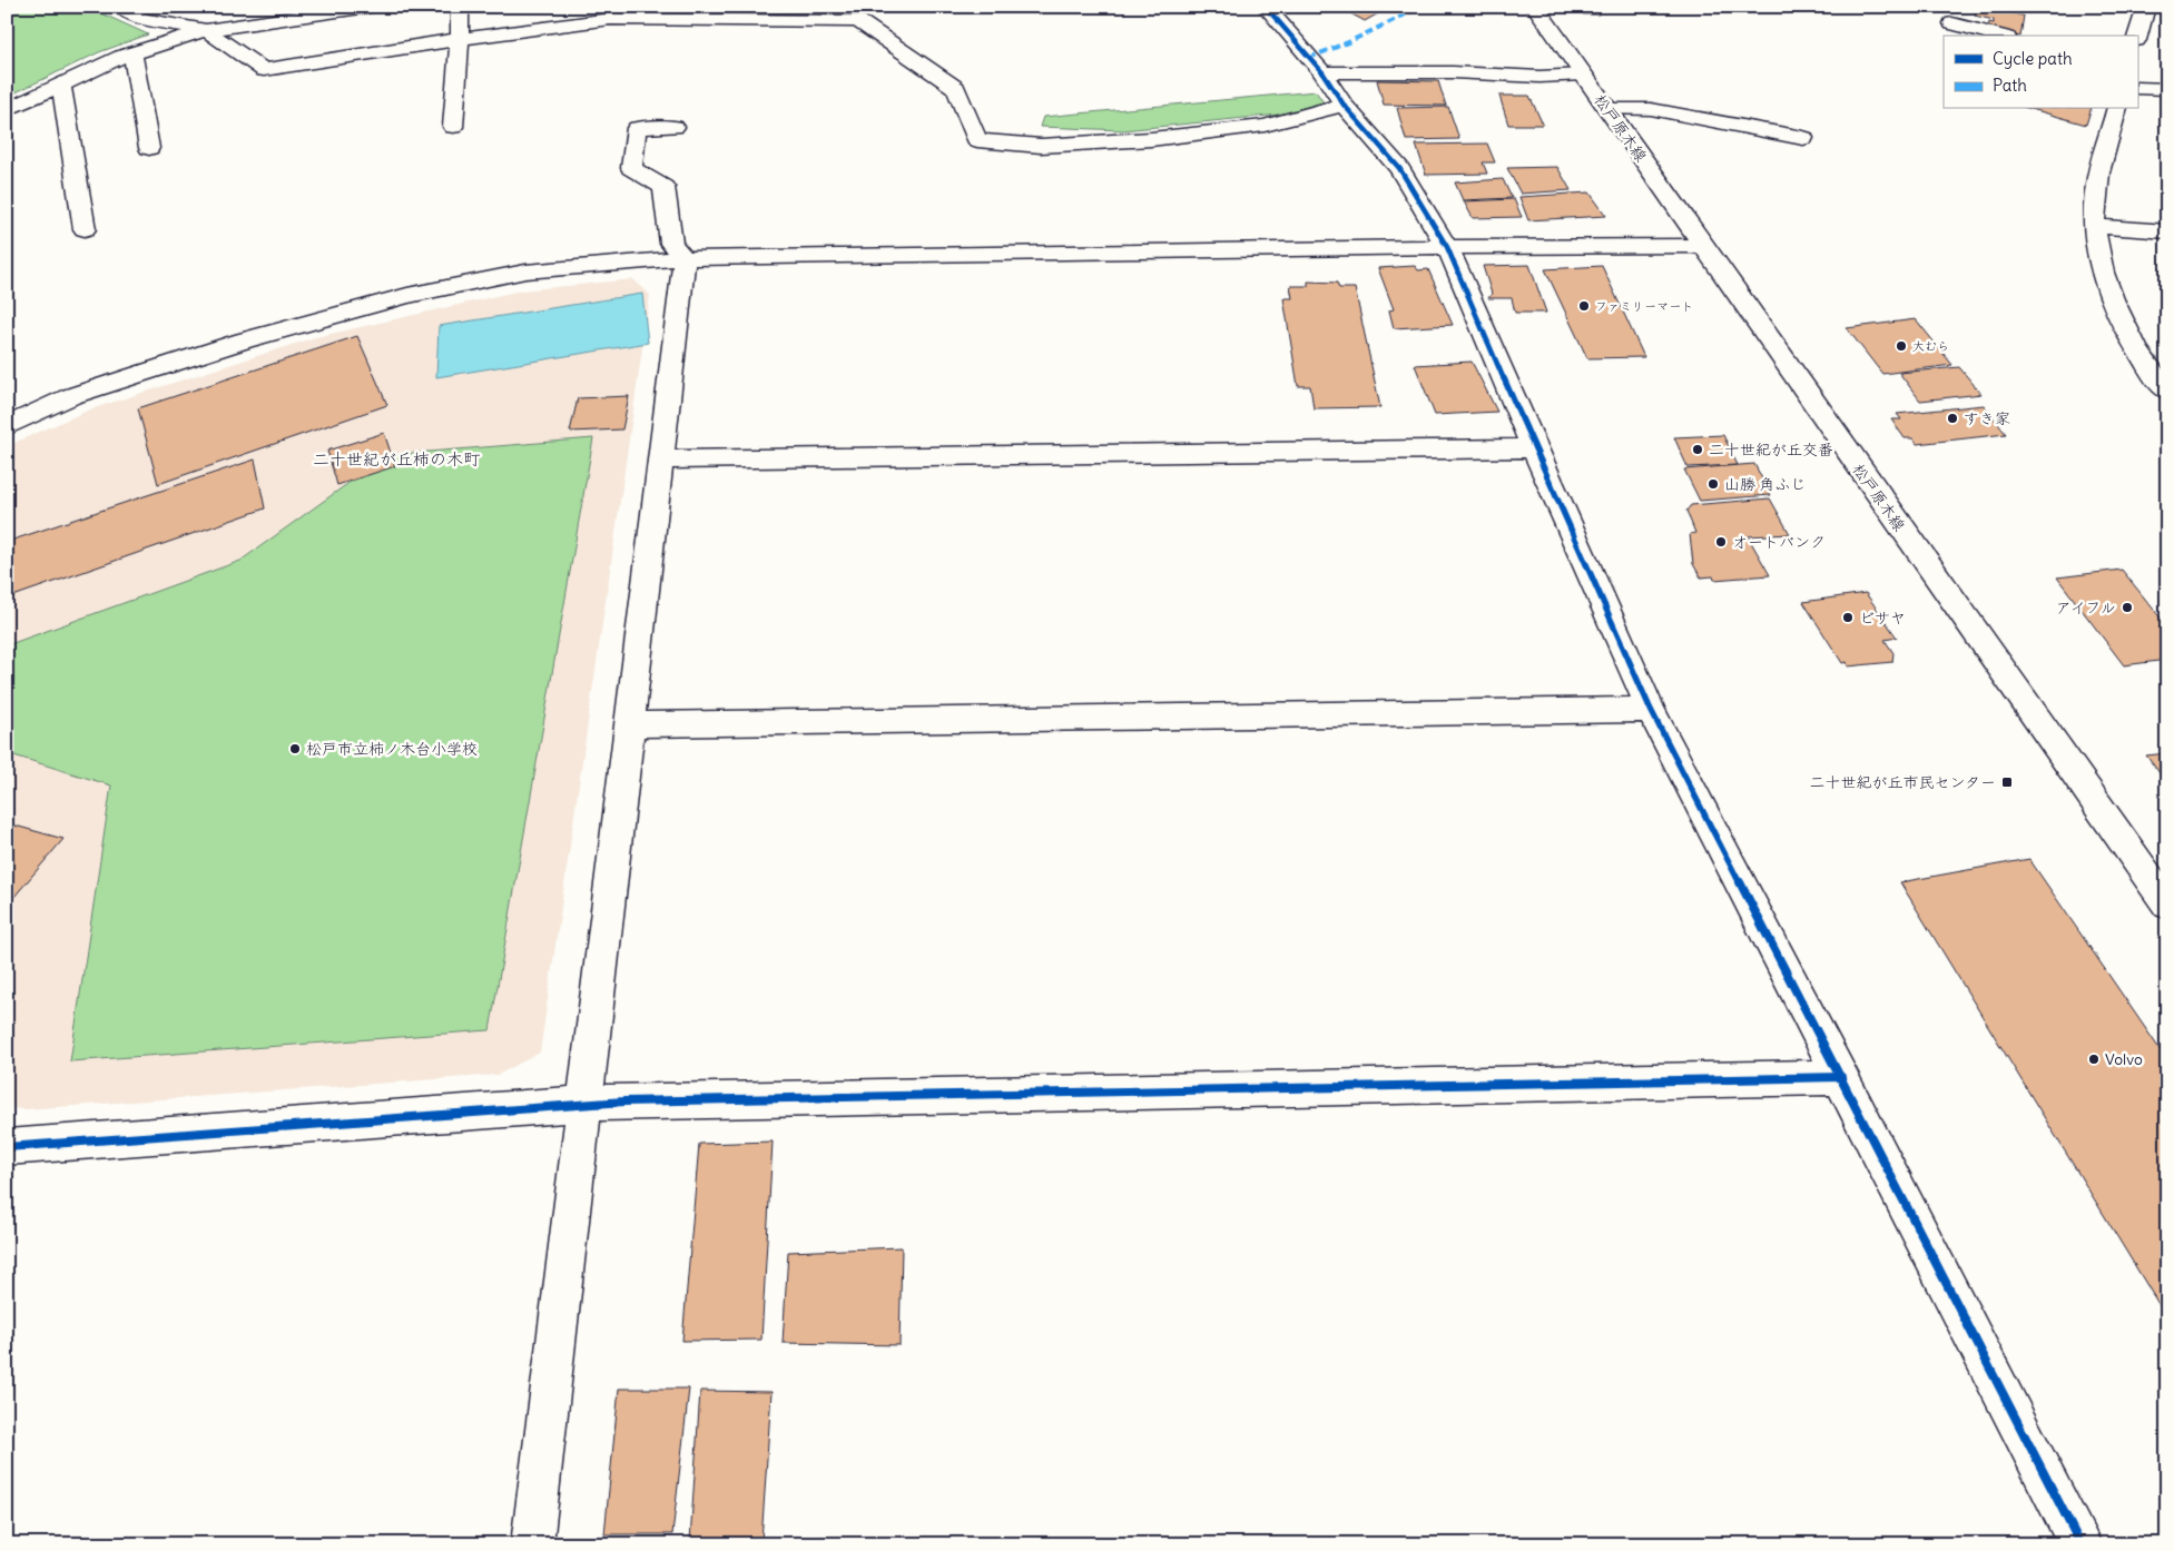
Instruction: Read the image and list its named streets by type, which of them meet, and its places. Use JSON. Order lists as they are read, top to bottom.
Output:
{
  "streets": {
    "street": ["松戸原木線"]
  },
  "districts": ["二十世紀が丘柿の木町"],
  "places": {
    "other": [
      "ファミリーマート",
      "大むら",
      "すき家",
      "二十世紀が丘交番",
      "山勝 角ふじ",
      "オートバンク",
      "アイフル",
      "ビサヤ",
      "松戸市立柿ノ木台小学校",
      "Volvo"
    ],
    "transit": ["二十世紀が丘市民センター"]
  },
  "legend": ["Cycle path", "Path"]
}
